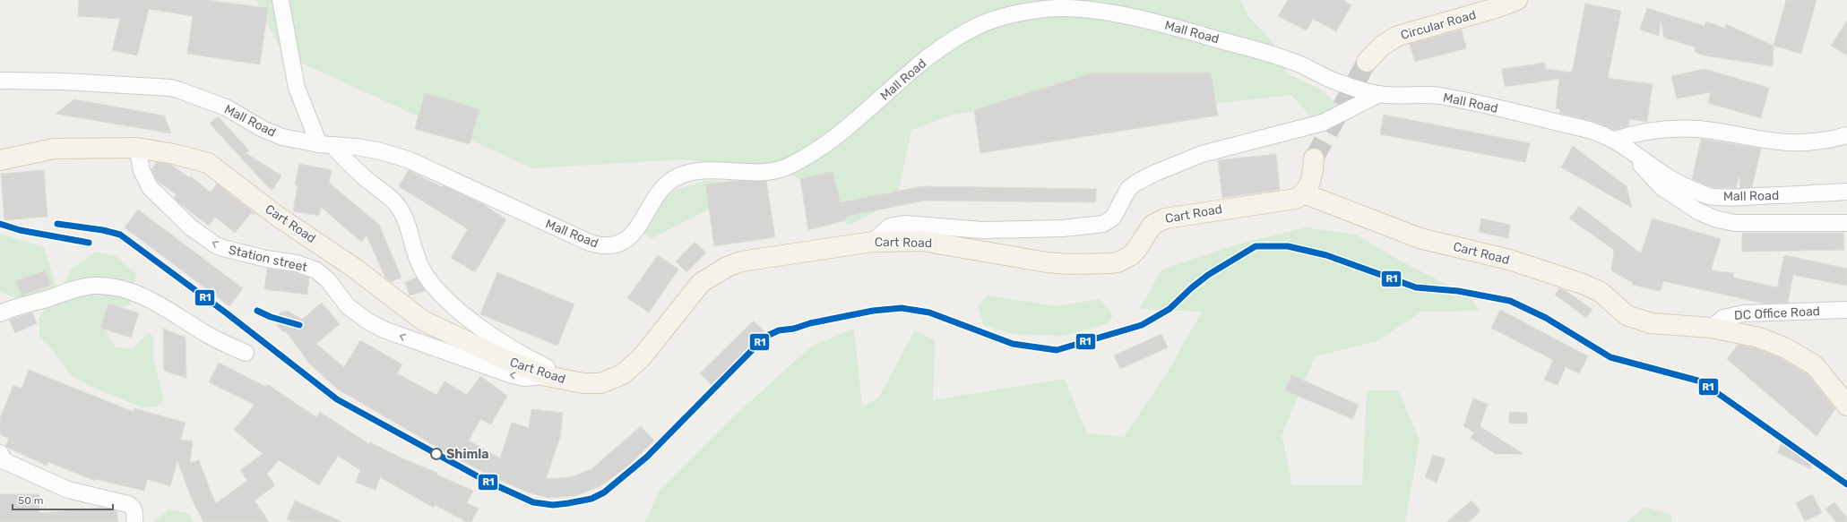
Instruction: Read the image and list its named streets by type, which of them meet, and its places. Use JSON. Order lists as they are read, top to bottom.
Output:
{
  "streets": {
    "main road": ["Circular Road", "Cart Road"],
    "street": ["Mall Road", "Station street", "DC Office Road"]
  },
  "crossings": [
    ["Cart Road", "Station street"],
    ["Cart Road", "DC Office Road"]
  ],
  "places": ["Shimla"],
  "lines": ["transit line R1"],
  "scale_bar": "50 m"
}
